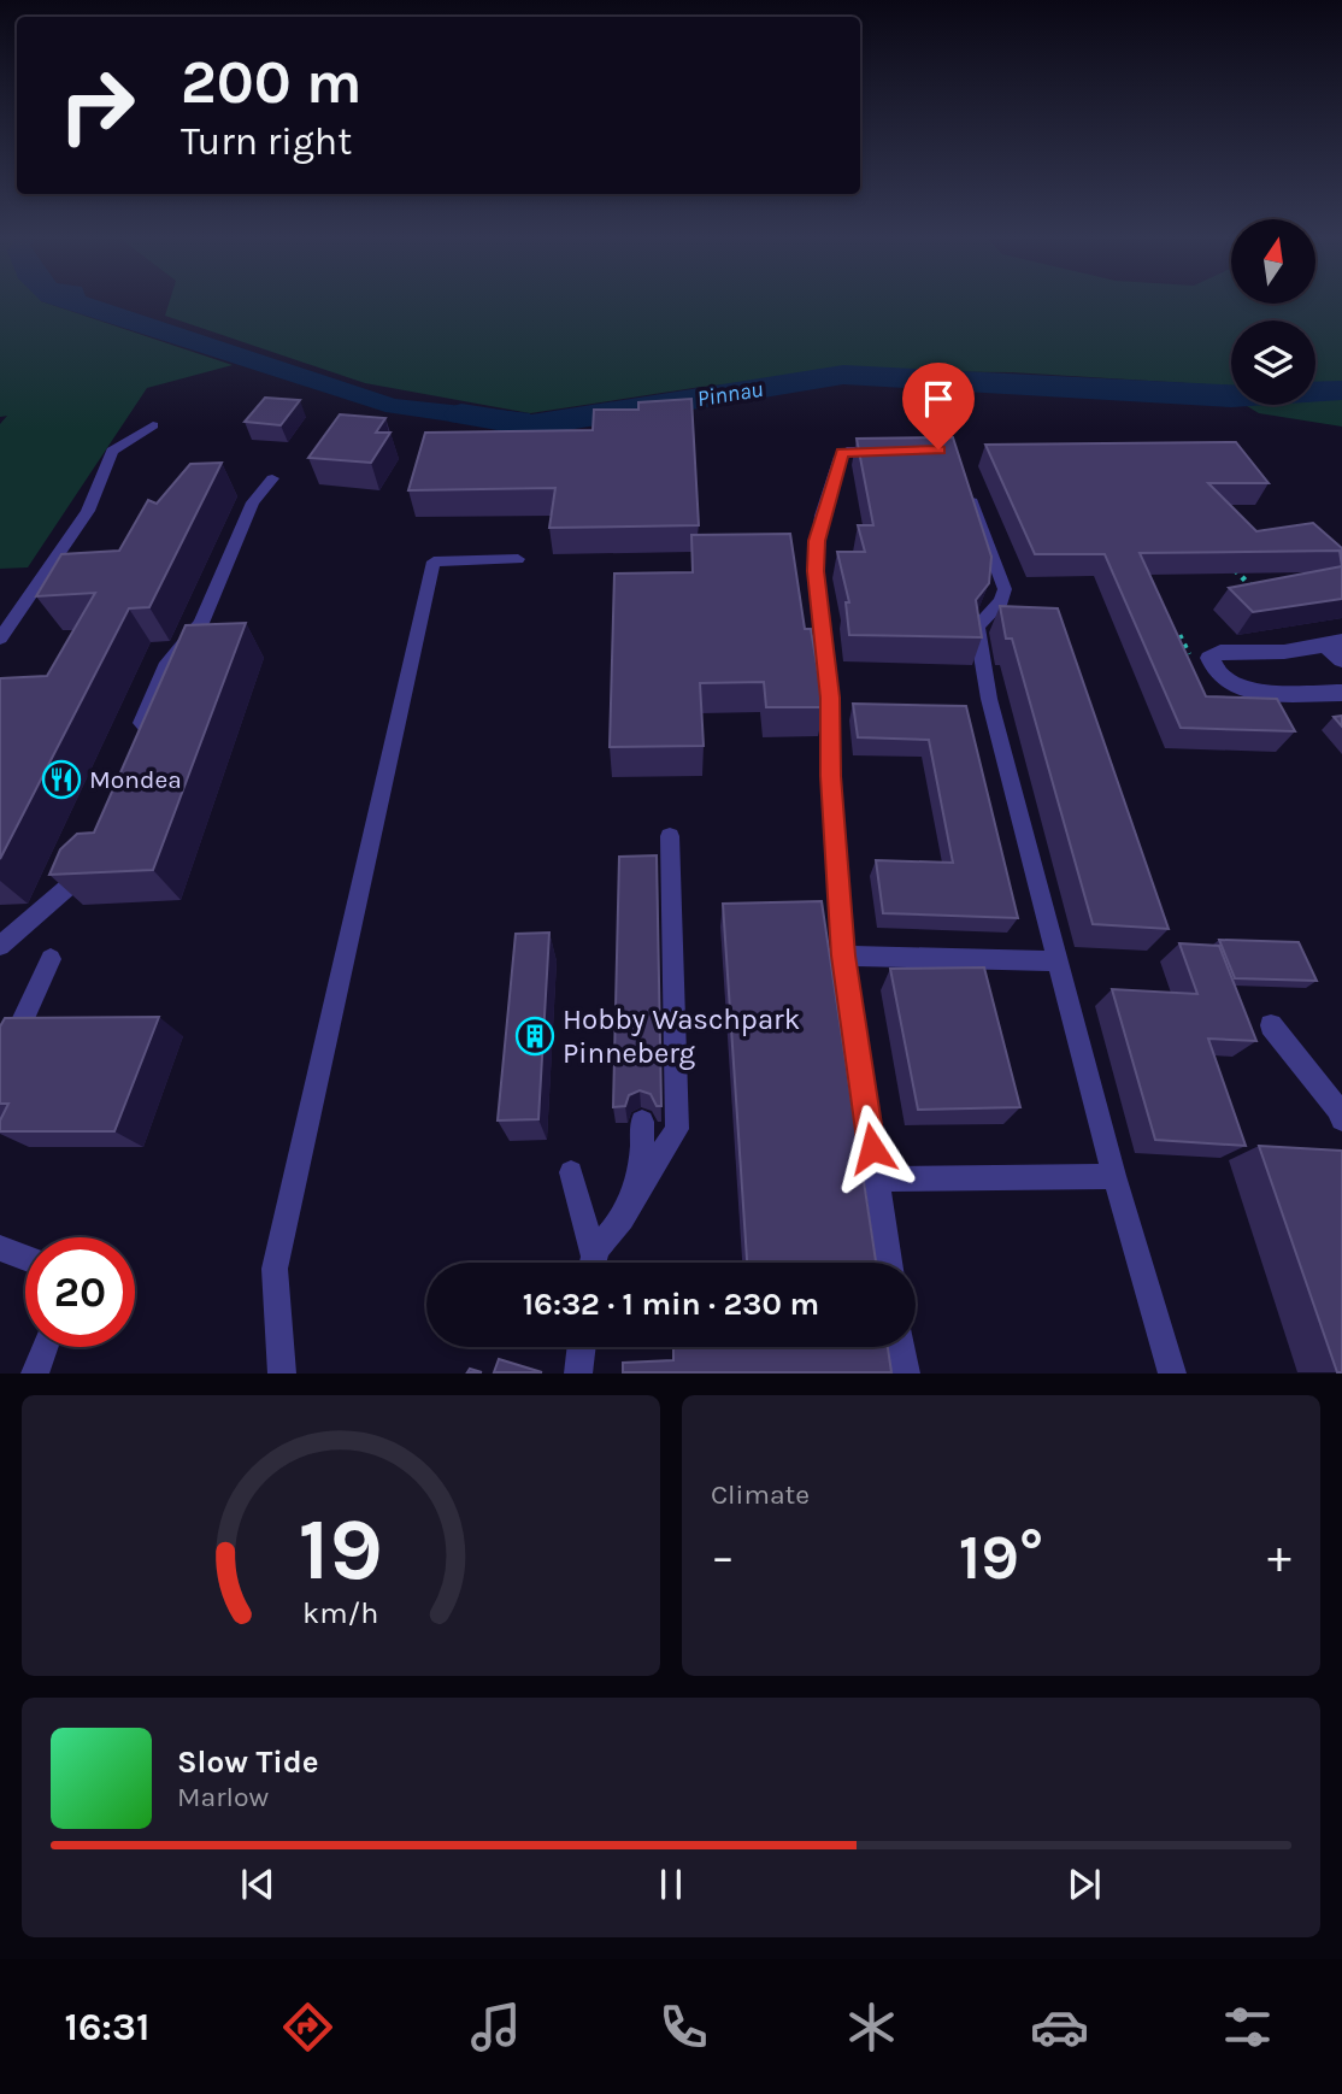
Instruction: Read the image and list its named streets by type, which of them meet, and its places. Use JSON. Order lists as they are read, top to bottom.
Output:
{
  "water": ["Pinnau"],
  "places": {
    "restaurant": ["Mondea"],
    "building": ["Hobby Waschpark Pinneberg"]
  },
  "north": "top",
  "page": {
    "turn": ["200 m", "Turn right"],
    "limit": "20",
    "trip": "16:32 · 1 min · 230 m",
    "tile": "Climate",
    "heat": ["−", "19°", "+"],
    "song": ["Slow Tide", "Marlow"],
    "tabs": "16:31",
    "gauge": ["19", "km/h"]
  }
}
